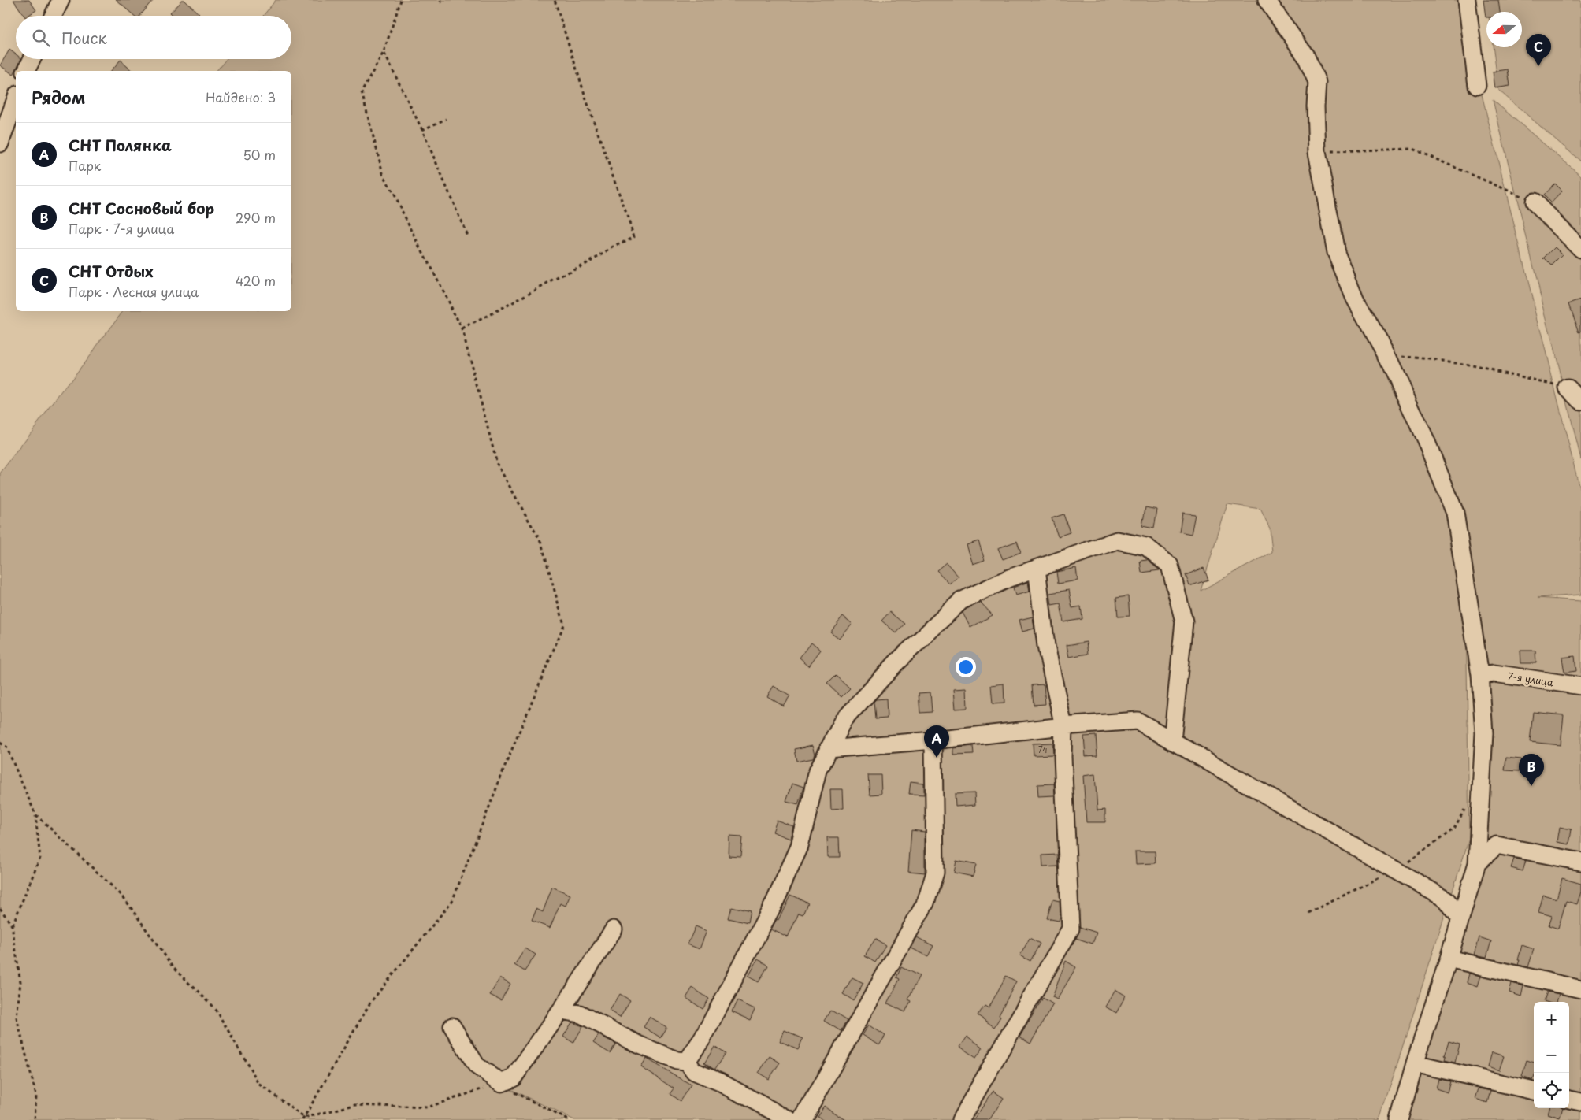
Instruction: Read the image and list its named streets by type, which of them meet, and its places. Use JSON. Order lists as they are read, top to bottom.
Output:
{
  "streets": {
    "street": ["7-я улица"]
  },
  "house_numbers": ["74"],
  "north": "left",
  "page": {
    "search": "Поиск",
    "pins": ["C", "A", "B"],
    "heading": ["Рядом", "Найдено: 3"],
    "list": [
      {
        "mark": "A",
        "name": "СНТ Полянка",
        "note": "Парк",
        "value": "50 m"
      },
      {
        "mark": "B",
        "name": "СНТ Сосновый бор",
        "note": "Парк · 7-я улица",
        "value": "290 m"
      },
      {
        "mark": "C",
        "name": "СНТ Отдых",
        "note": "Парк · Лесная улица",
        "value": "420 m"
      }
    ],
    "map_buttons": ["+", "−"]
  }
}
